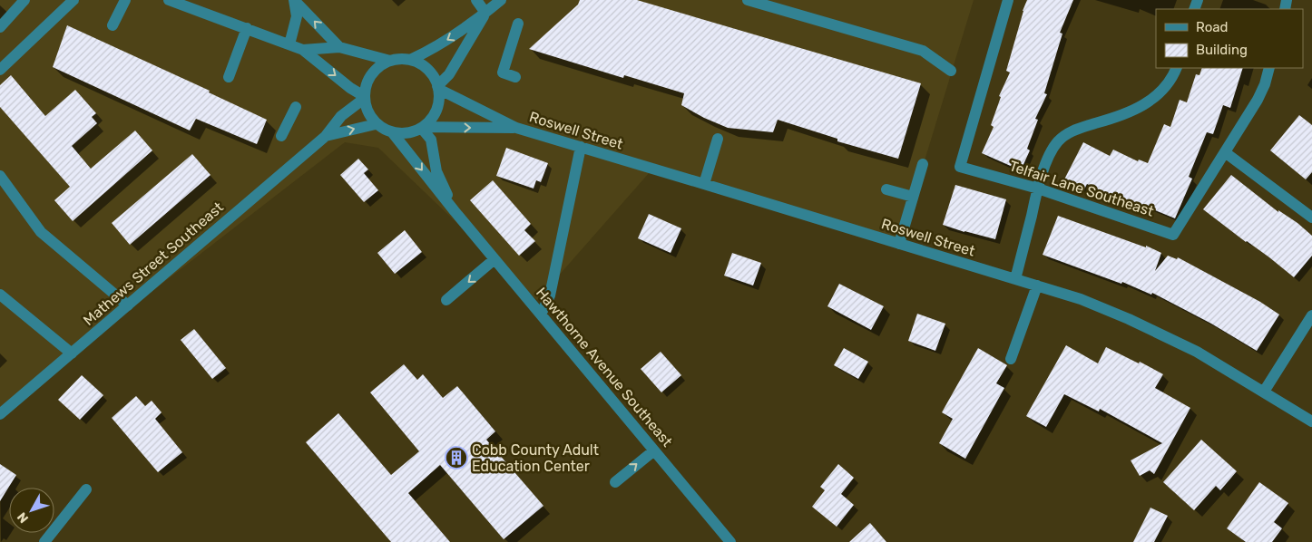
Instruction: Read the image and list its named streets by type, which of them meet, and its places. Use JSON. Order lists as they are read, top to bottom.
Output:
{
  "streets": {
    "street": [
      "Roswell Street",
      "Telfair Lane Southeast",
      "Mathews Street Southeast",
      "Hawthorne Avenue Southeast"
    ]
  },
  "crossings": [
    ["Roswell Street", "Mathews Street Southeast"],
    ["Roswell Street", "Hawthorne Avenue Southeast"],
    ["Mathews Street Southeast", "Hawthorne Avenue Southeast"]
  ],
  "places": {
    "building": ["Cobb County Adult Education Center"]
  },
  "legend": ["Road", "Building"],
  "north": "bottom left"
}
